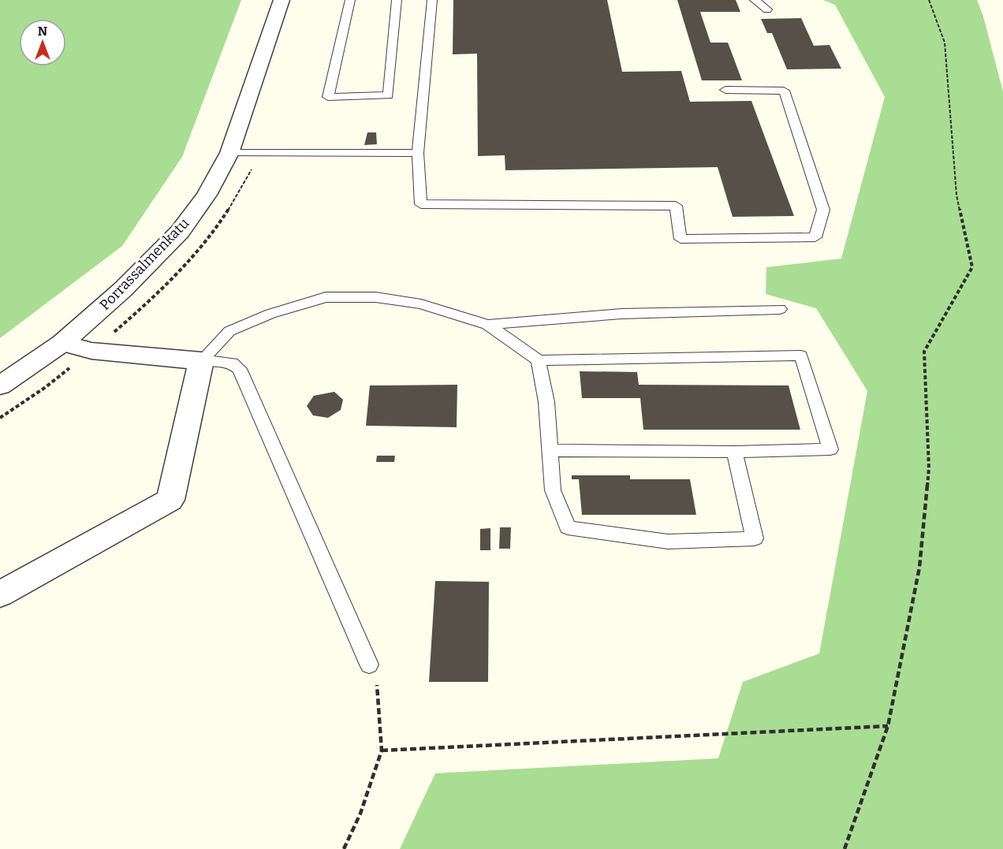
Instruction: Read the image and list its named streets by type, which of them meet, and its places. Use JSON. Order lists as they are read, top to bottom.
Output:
{
  "streets": {
    "street": ["Porrassalmenkatu"]
  },
  "north": "top"
}
